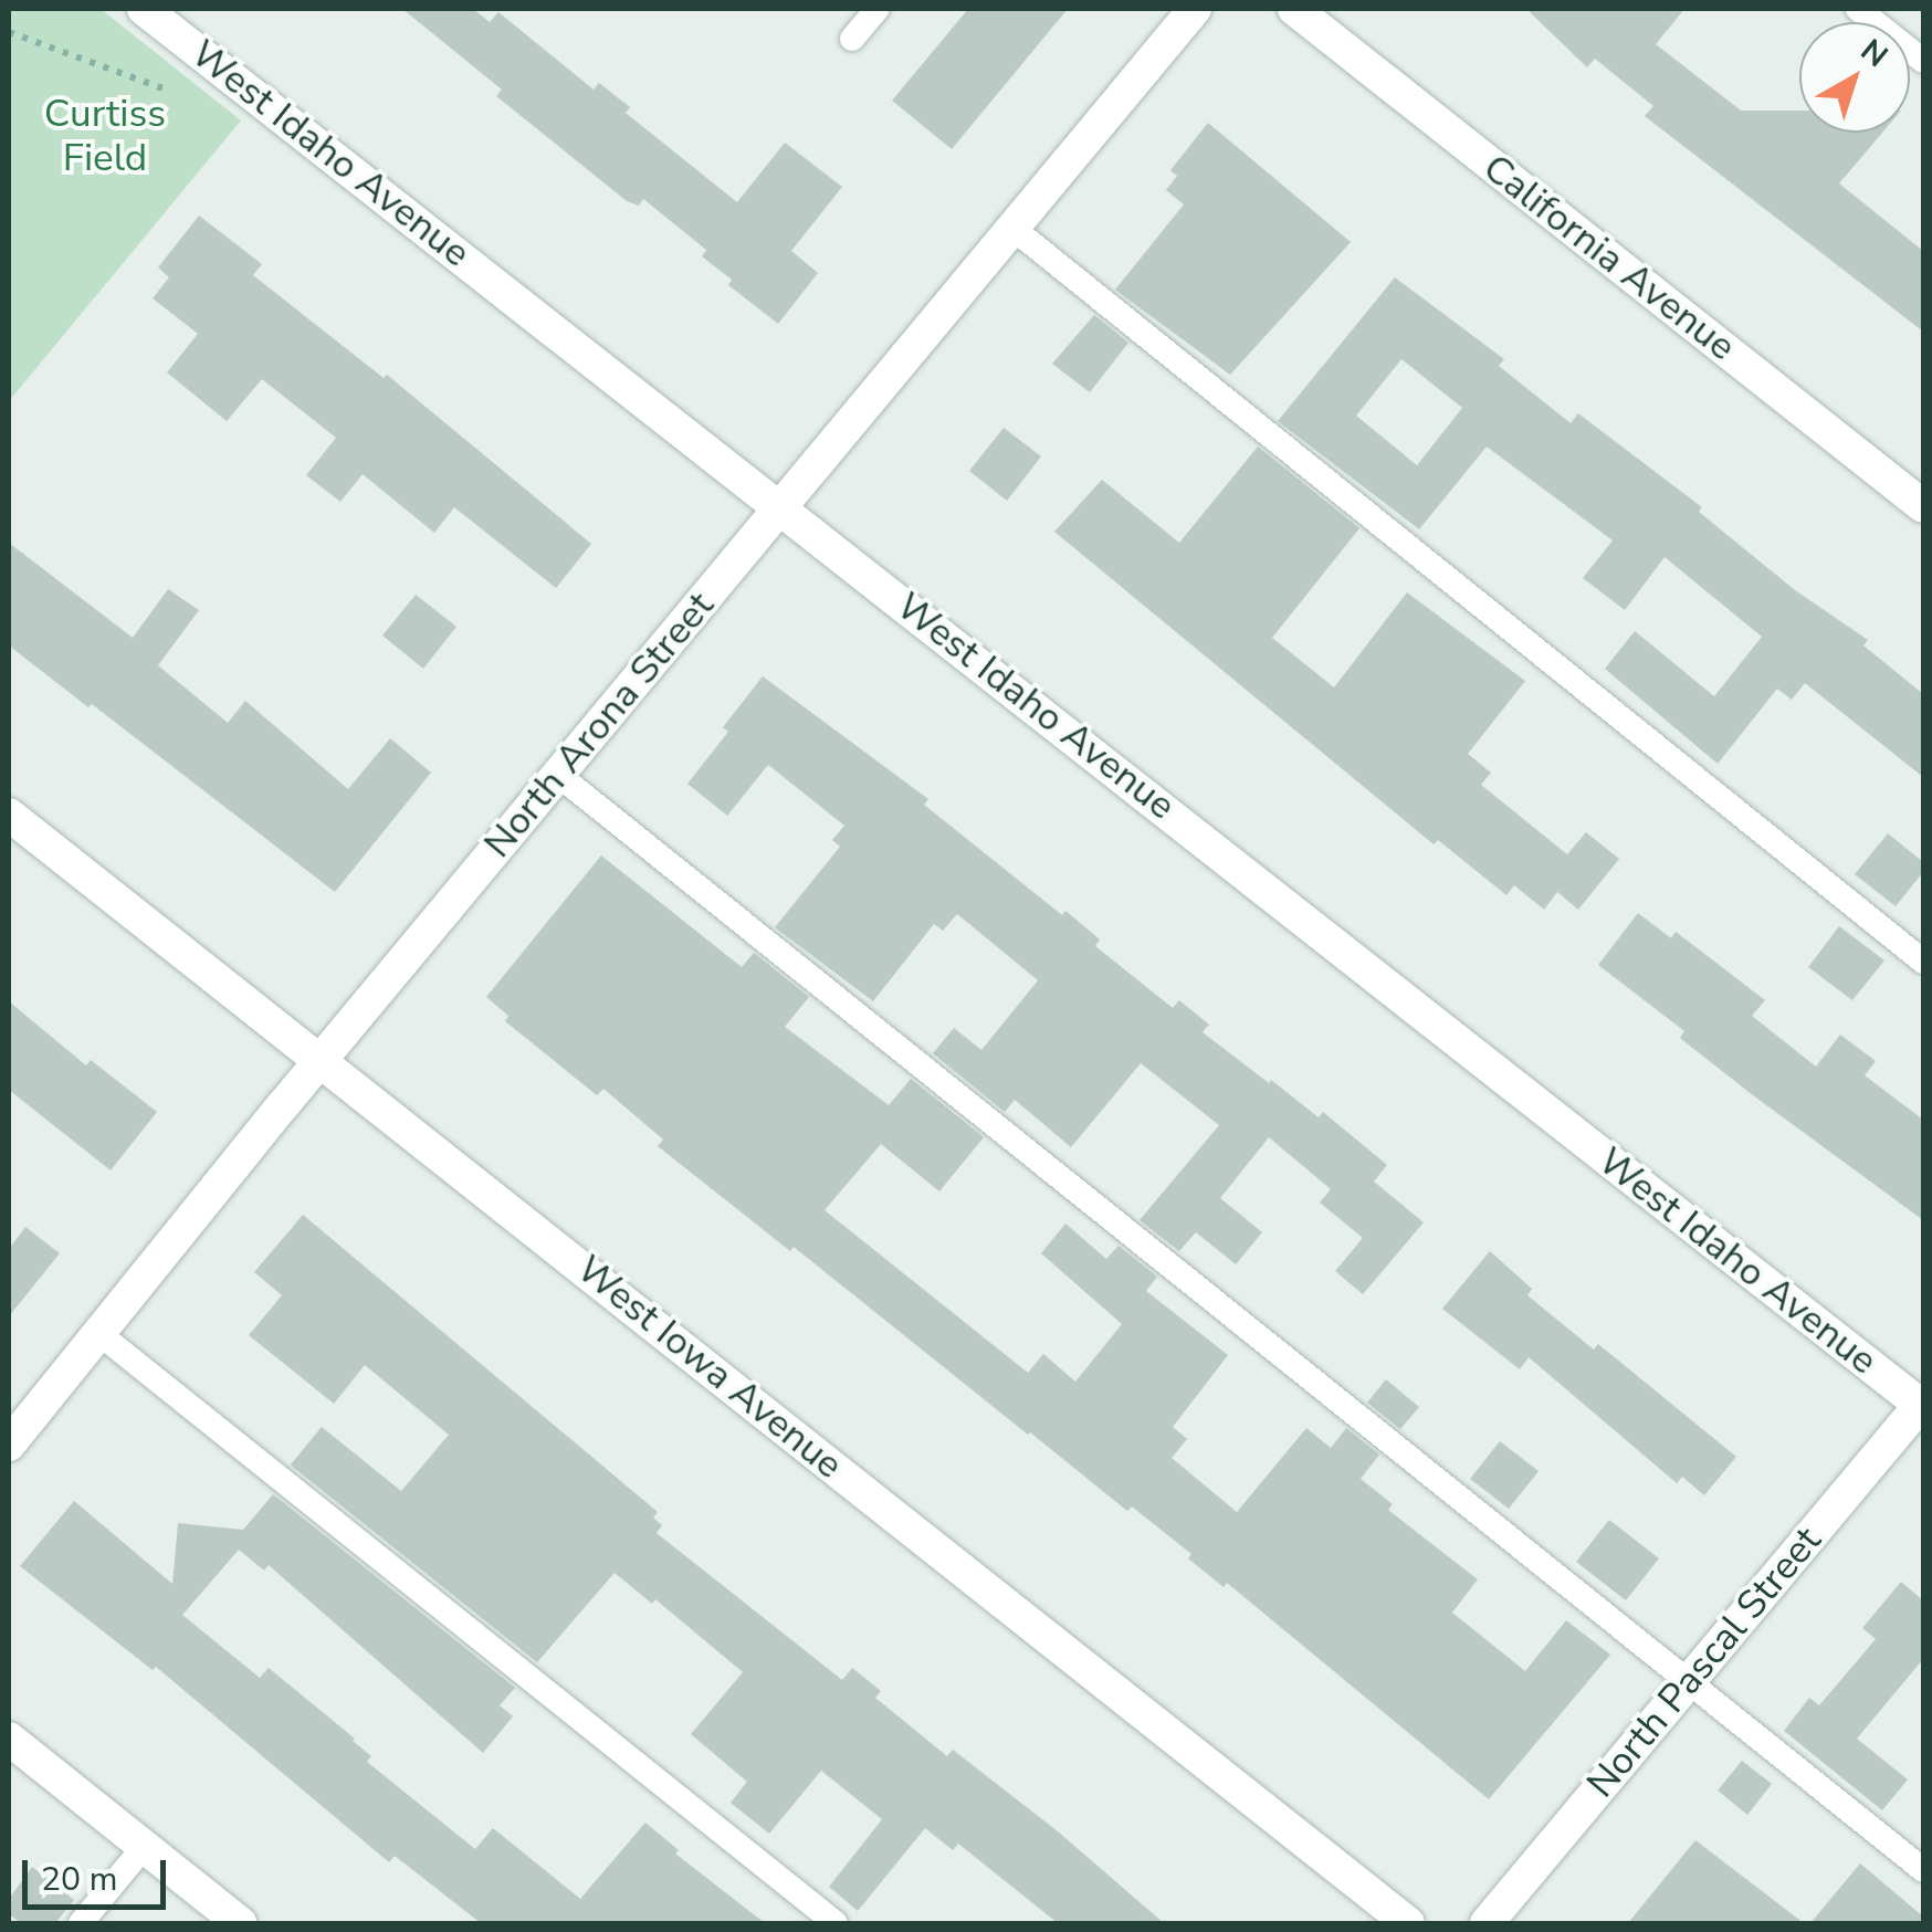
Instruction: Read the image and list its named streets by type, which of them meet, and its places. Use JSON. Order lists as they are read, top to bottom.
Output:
{
  "streets": {
    "street": [
      "West Idaho Avenue",
      "California Avenue",
      "North Arona Street",
      "West Iowa Avenue",
      "North Pascal Street"
    ]
  },
  "crossings": [
    ["West Idaho Avenue", "North Arona Street"],
    ["West Idaho Avenue", "North Pascal Street"],
    ["North Arona Street", "West Iowa Avenue"]
  ],
  "parks": ["Curtiss Field"],
  "scale_bar": "20 m",
  "north": "top right"
}
